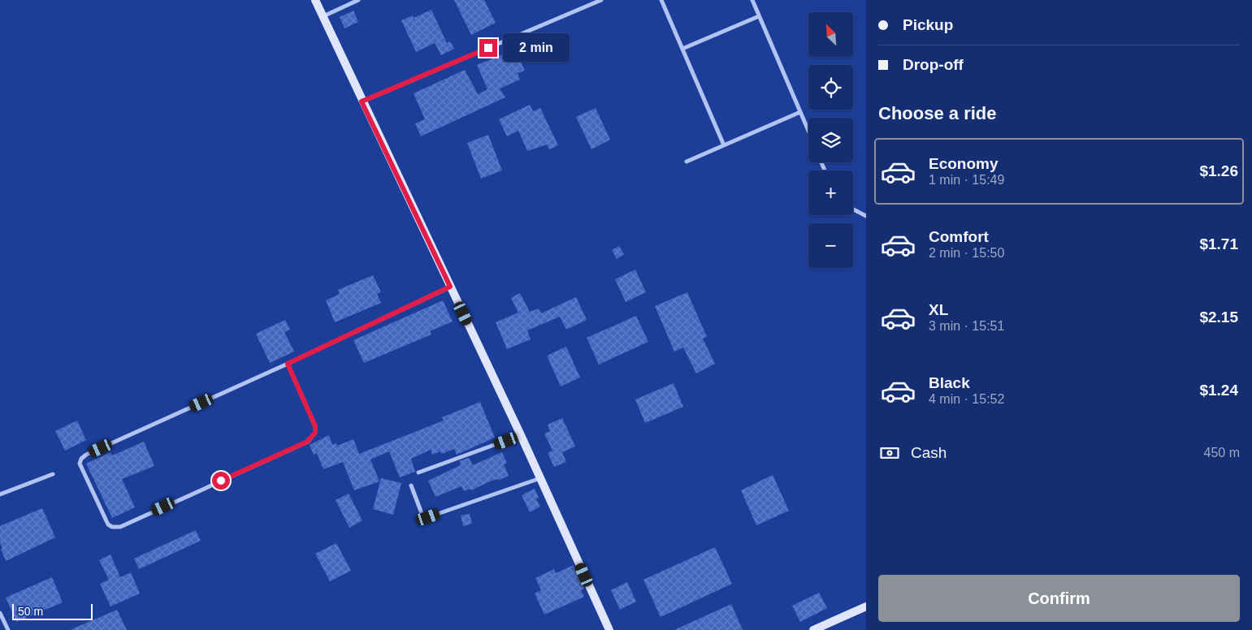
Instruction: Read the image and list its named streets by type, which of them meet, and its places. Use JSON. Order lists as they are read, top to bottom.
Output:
{
  "scale_bar": "50 m",
  "north": "top left",
  "page": {
    "banner": ["Pickup", "Drop-off"],
    "map_buttons": ["+", "−"],
    "bubble": "2 min",
    "heading": "Choose a ride",
    "list": [
      {
        "name": "Economy",
        "note": "1 min · 15:49",
        "value": "$1.26"
      },
      {
        "name": "Comfort",
        "note": "2 min · 15:50",
        "value": "$1.71"
      },
      {
        "name": "XL",
        "note": "3 min · 15:51",
        "value": "$2.15"
      },
      {
        "name": "Black",
        "note": "4 min · 15:52",
        "value": "$1.24"
      }
    ],
    "pay": ["Cash", "450 m"],
    "buttons": "Confirm",
    "scale": "50 m"
  }
}
